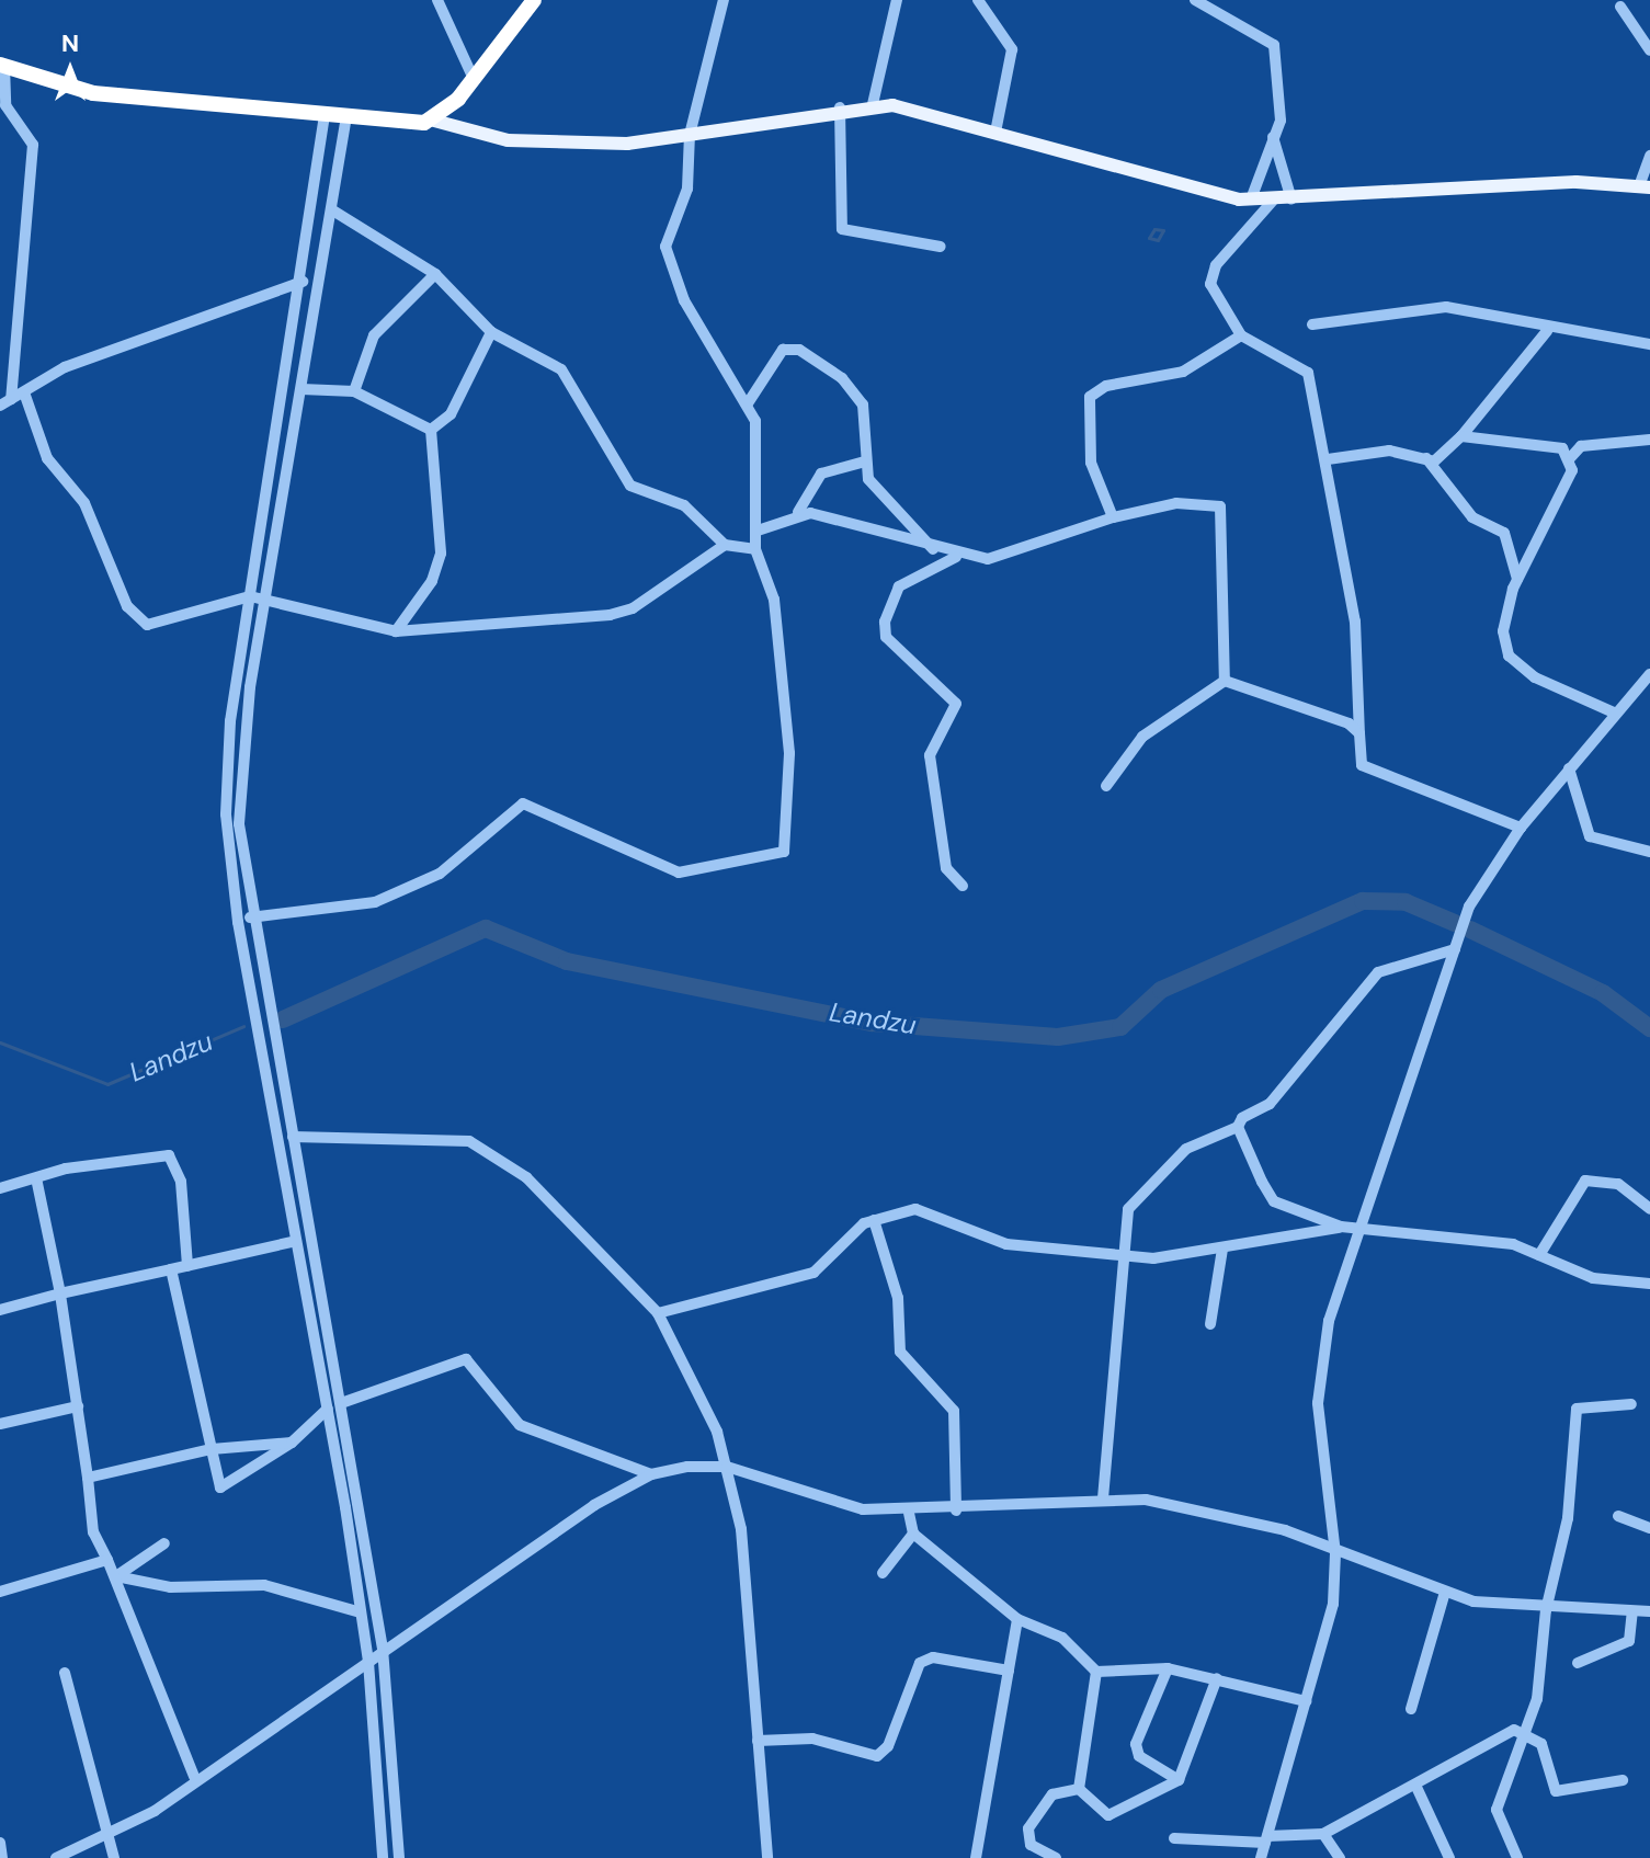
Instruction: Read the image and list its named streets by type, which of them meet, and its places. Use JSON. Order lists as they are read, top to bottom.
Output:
{
  "water": ["Landzu"],
  "north": "top"
}
